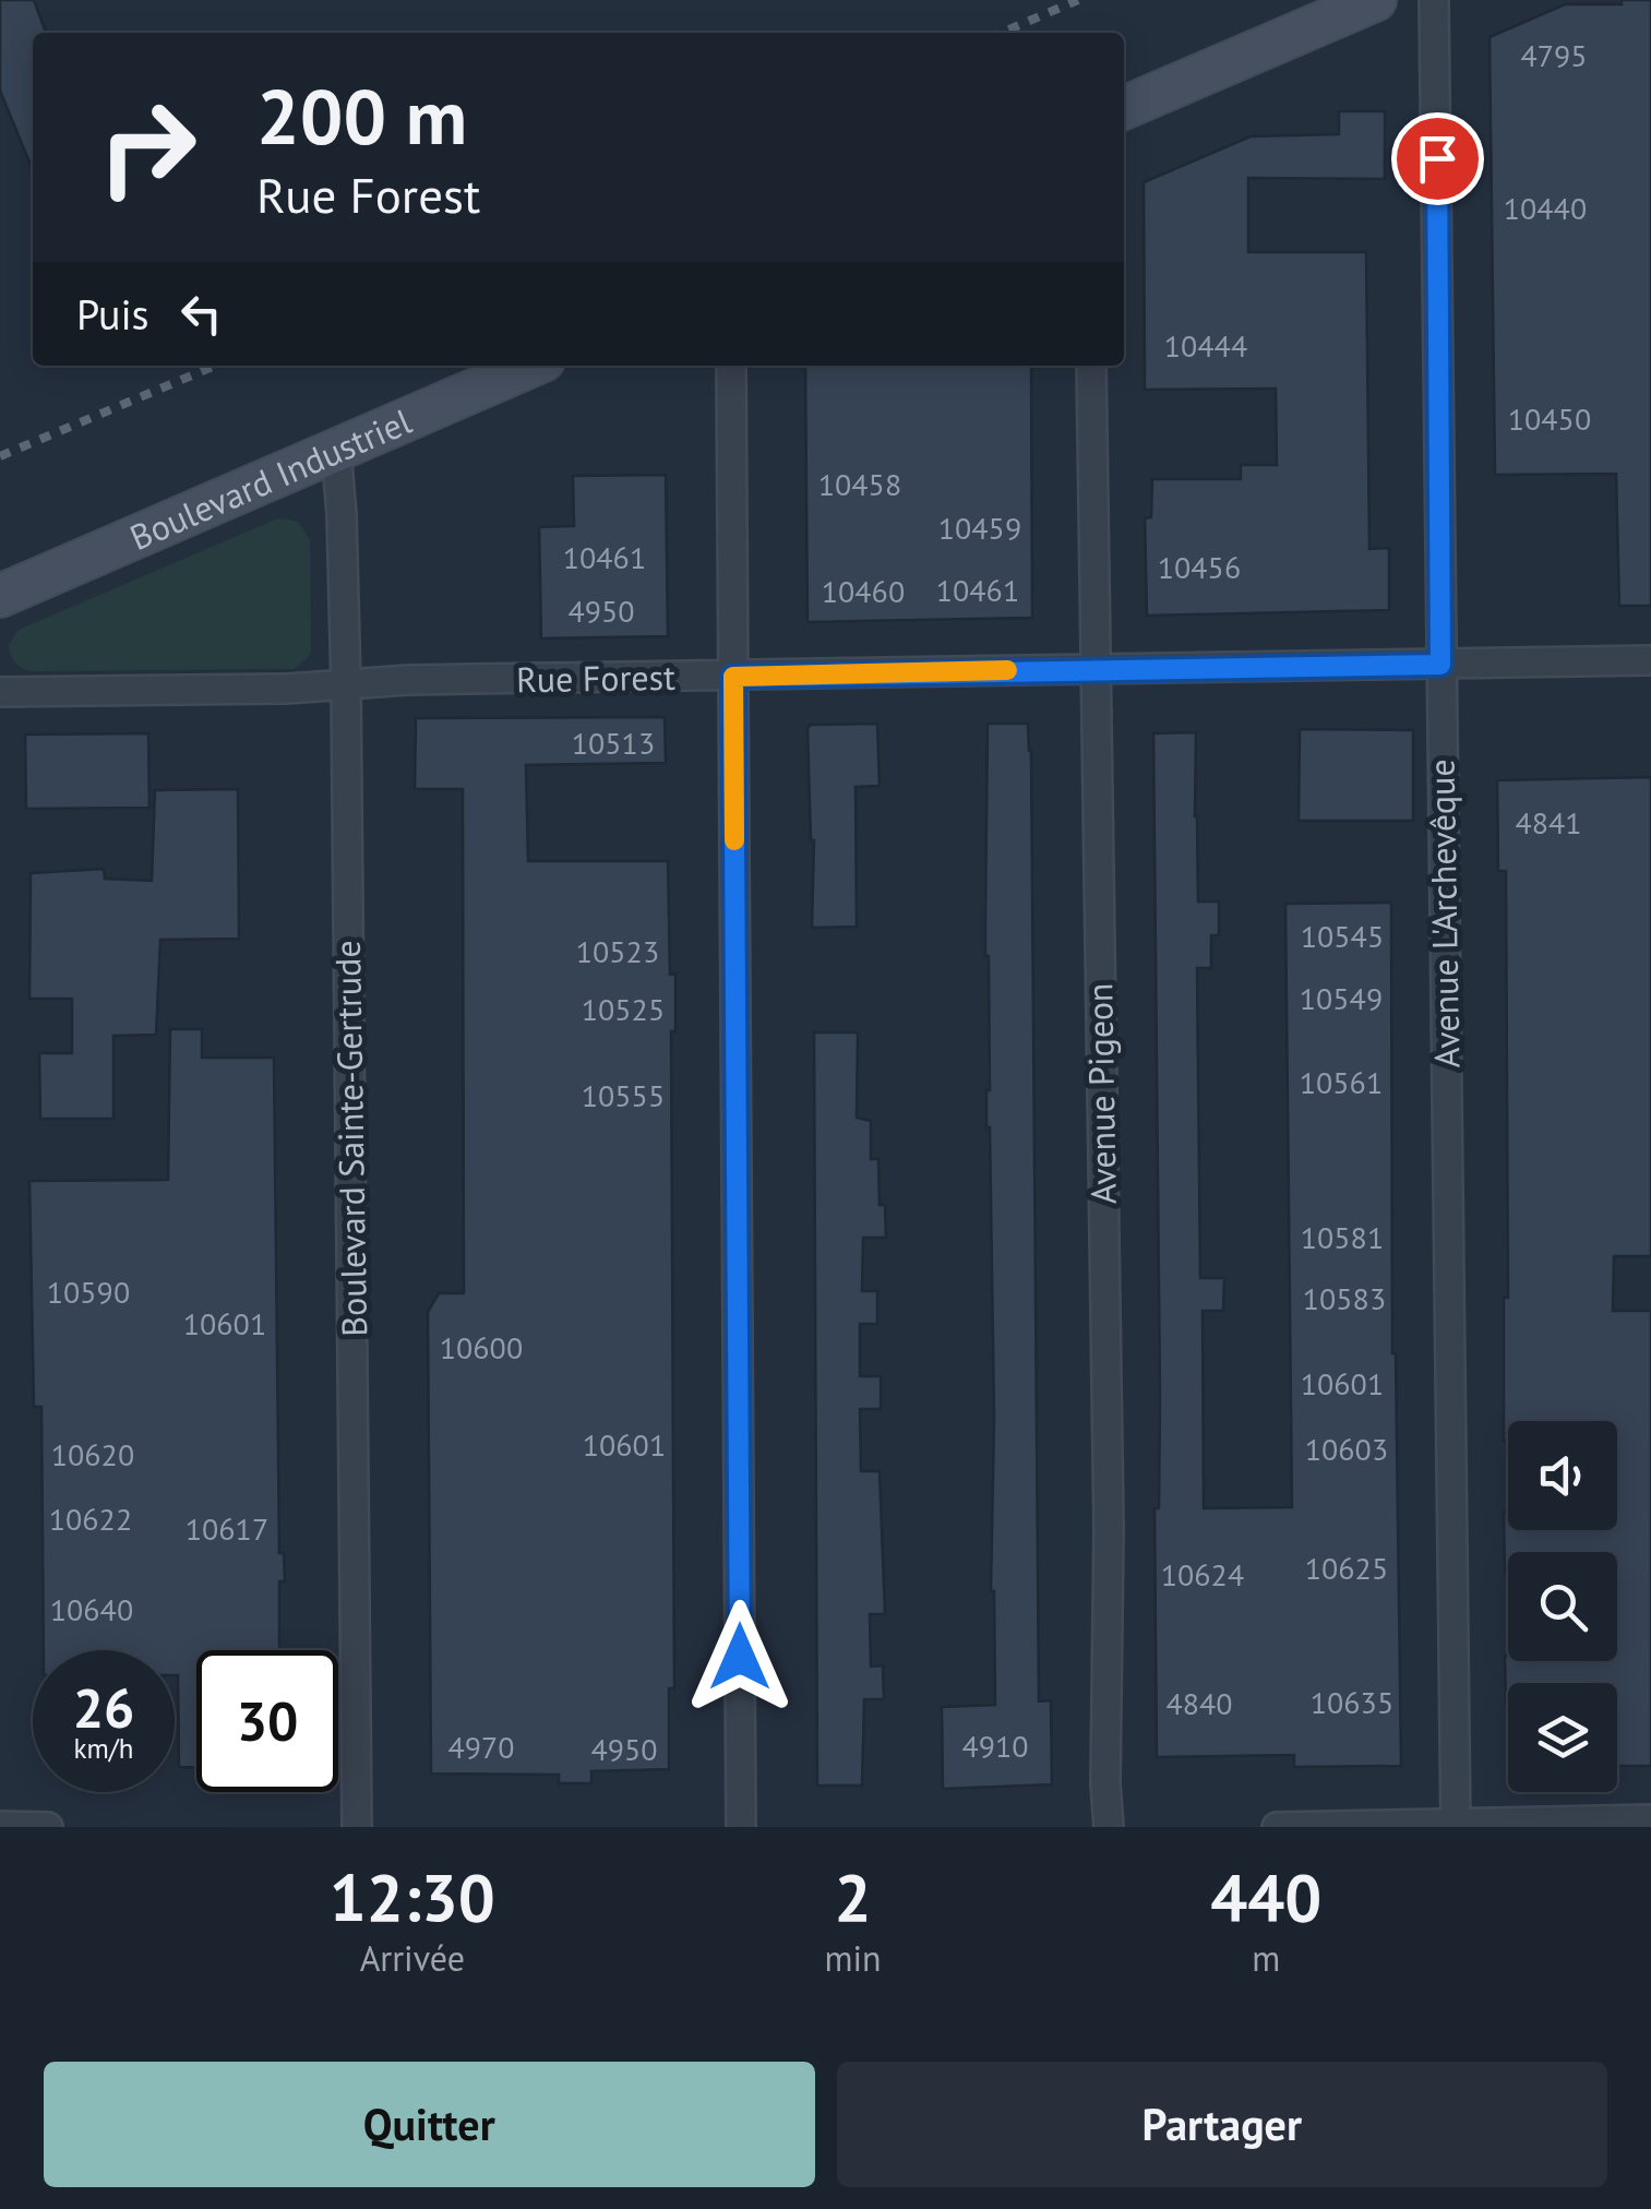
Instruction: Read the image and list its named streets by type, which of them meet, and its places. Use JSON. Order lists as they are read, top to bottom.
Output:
{
  "streets": {
    "street": [
      "Boulevard Industriel",
      "Rue Forest",
      "Avenue L'Archevêque",
      "Avenue Pigeon",
      "Boulevard Sainte-Gertrude"
    ]
  },
  "crossings": [
    ["Boulevard Industriel", "Boulevard Sainte-Gertrude"],
    ["Rue Forest", "Avenue L'Archevêque"],
    ["Rue Forest", "Avenue Pigeon"],
    ["Rue Forest", "Boulevard Sainte-Gertrude"]
  ],
  "house_numbers": [
    "4795",
    "10440",
    "10444",
    "10450",
    "10458",
    "10459",
    "10461",
    "10456",
    "10461",
    "10460",
    "4950",
    "10513",
    "4841",
    "10545",
    "10523",
    "10549",
    "10525",
    "10561",
    "10555",
    "10581",
    "10590",
    "10583",
    "10601",
    "10600",
    "10601",
    "10601",
    "10603",
    "10620",
    "10622",
    "10617",
    "10625",
    "10624",
    "10640",
    "10635",
    "4840",
    "4910",
    "4970",
    "4950"
  ],
  "page": {
    "turn": ["200 m", "Rue Forest"],
    "then": "Puis",
    "speed": "26 km/h",
    "limit": "30",
    "eta": [
      "12:30",
      "Arrivée",
      "2",
      "min",
      "440",
      "m"
    ],
    "buttons": ["Quitter", "Partager"]
  }
}
